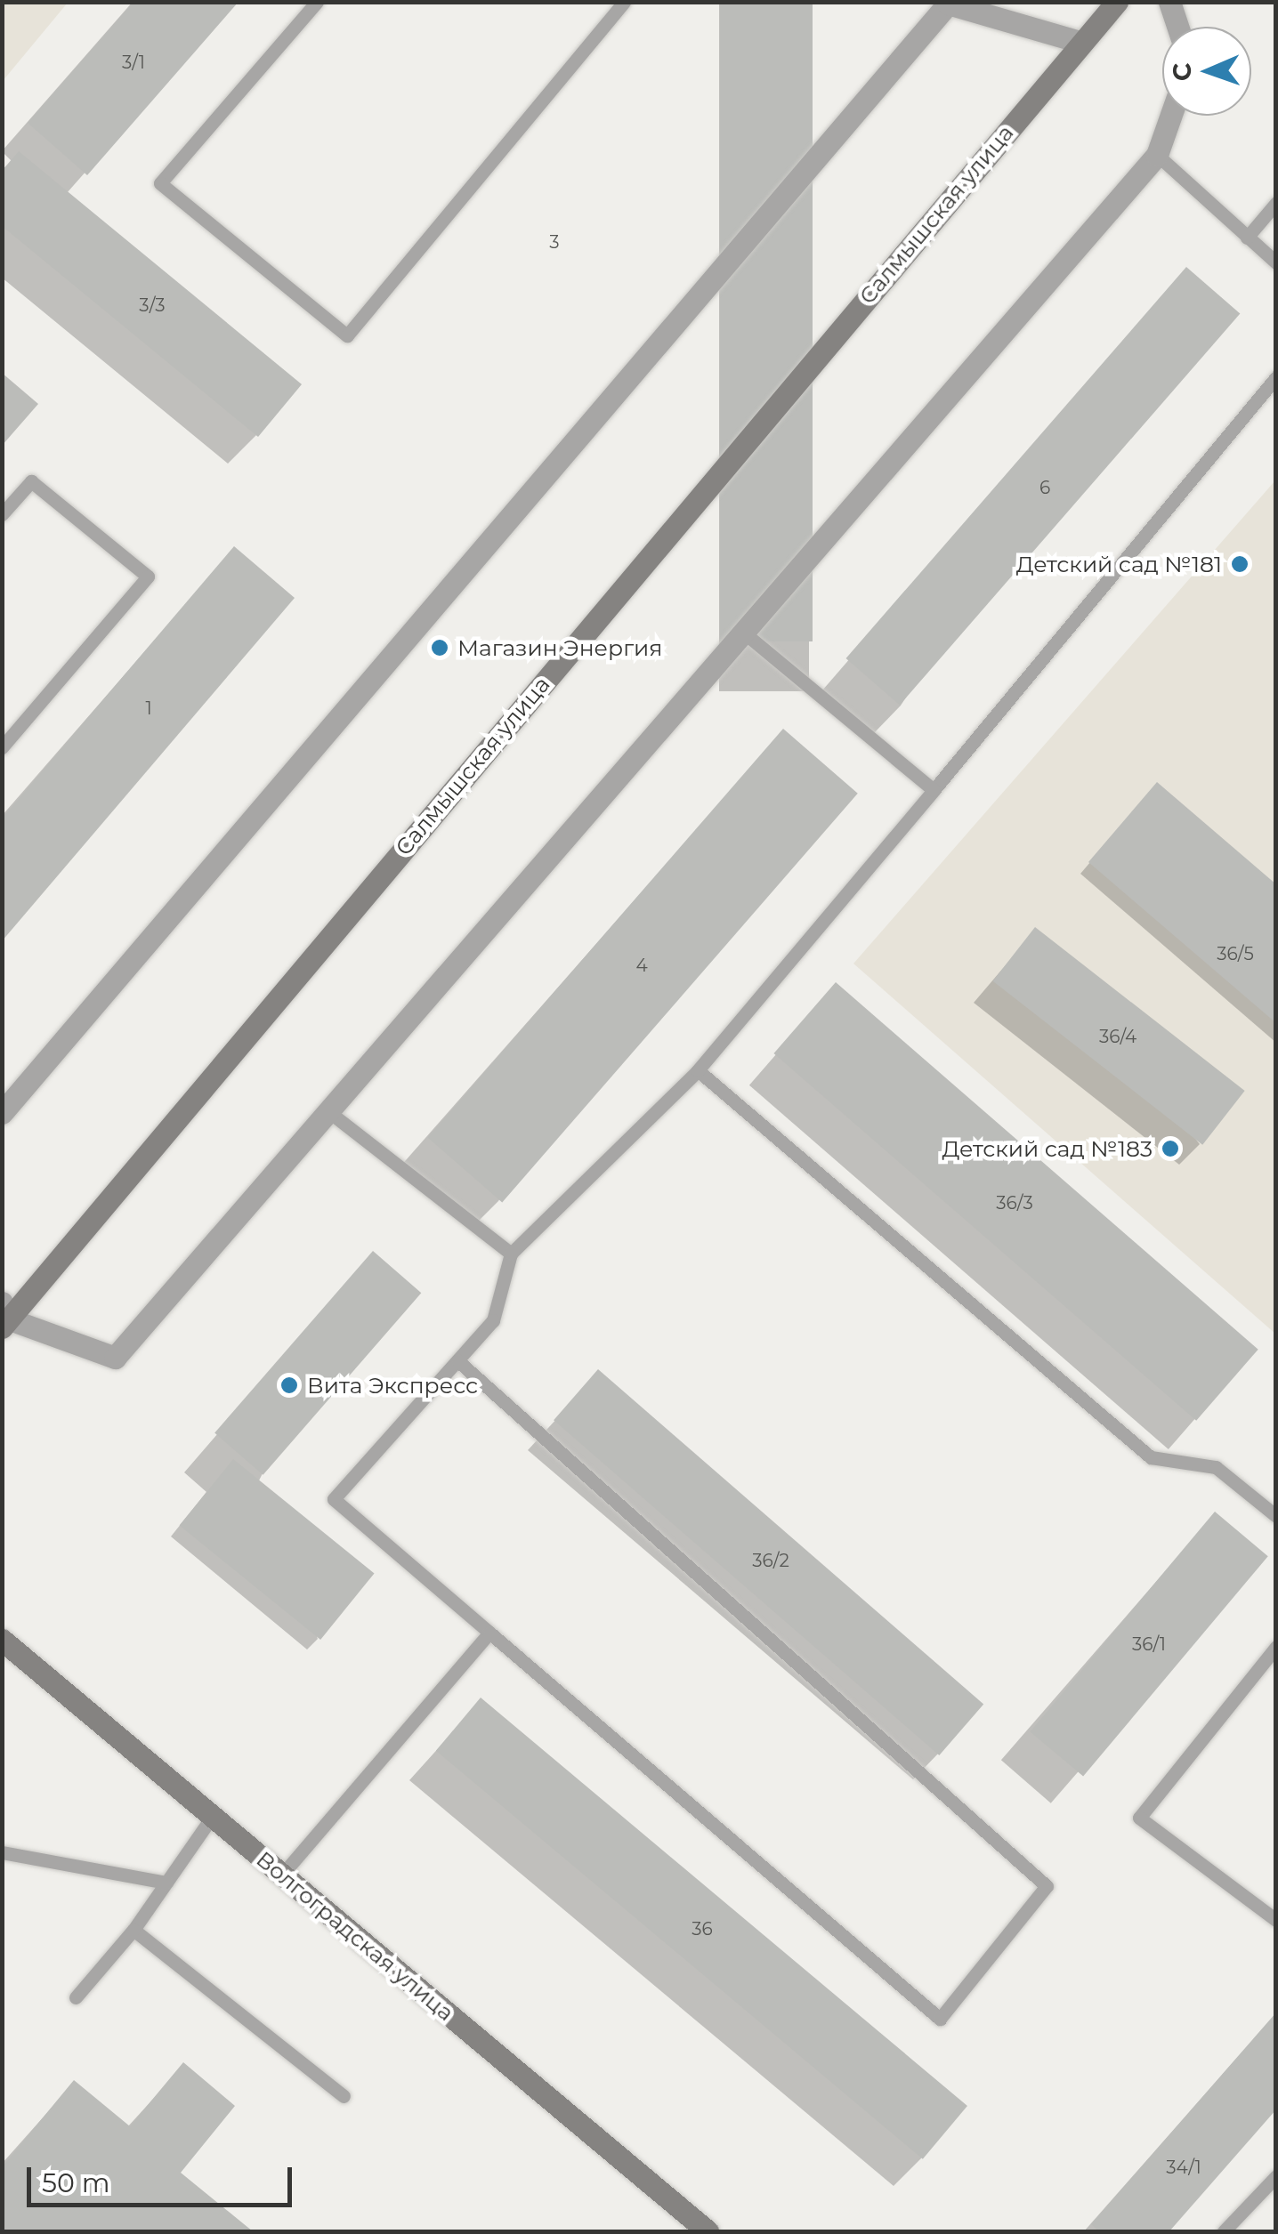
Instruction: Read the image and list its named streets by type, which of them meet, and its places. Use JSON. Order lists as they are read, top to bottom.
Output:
{
  "streets": {
    "main road": ["Салмышская улица", "Волгоградская улица"]
  },
  "places": [
    "Детский сад №181",
    "Магазин Энергия",
    "Детский сад №183",
    "Вита Экспресс"
  ],
  "house_numbers": [
    "3/1",
    "3",
    "3/3",
    "6",
    "1",
    "36/5",
    "4",
    "36/4",
    "36/3",
    "36/2",
    "36/1",
    "36",
    "34/1"
  ],
  "scale_bar": "50 m",
  "north": "left"
}
